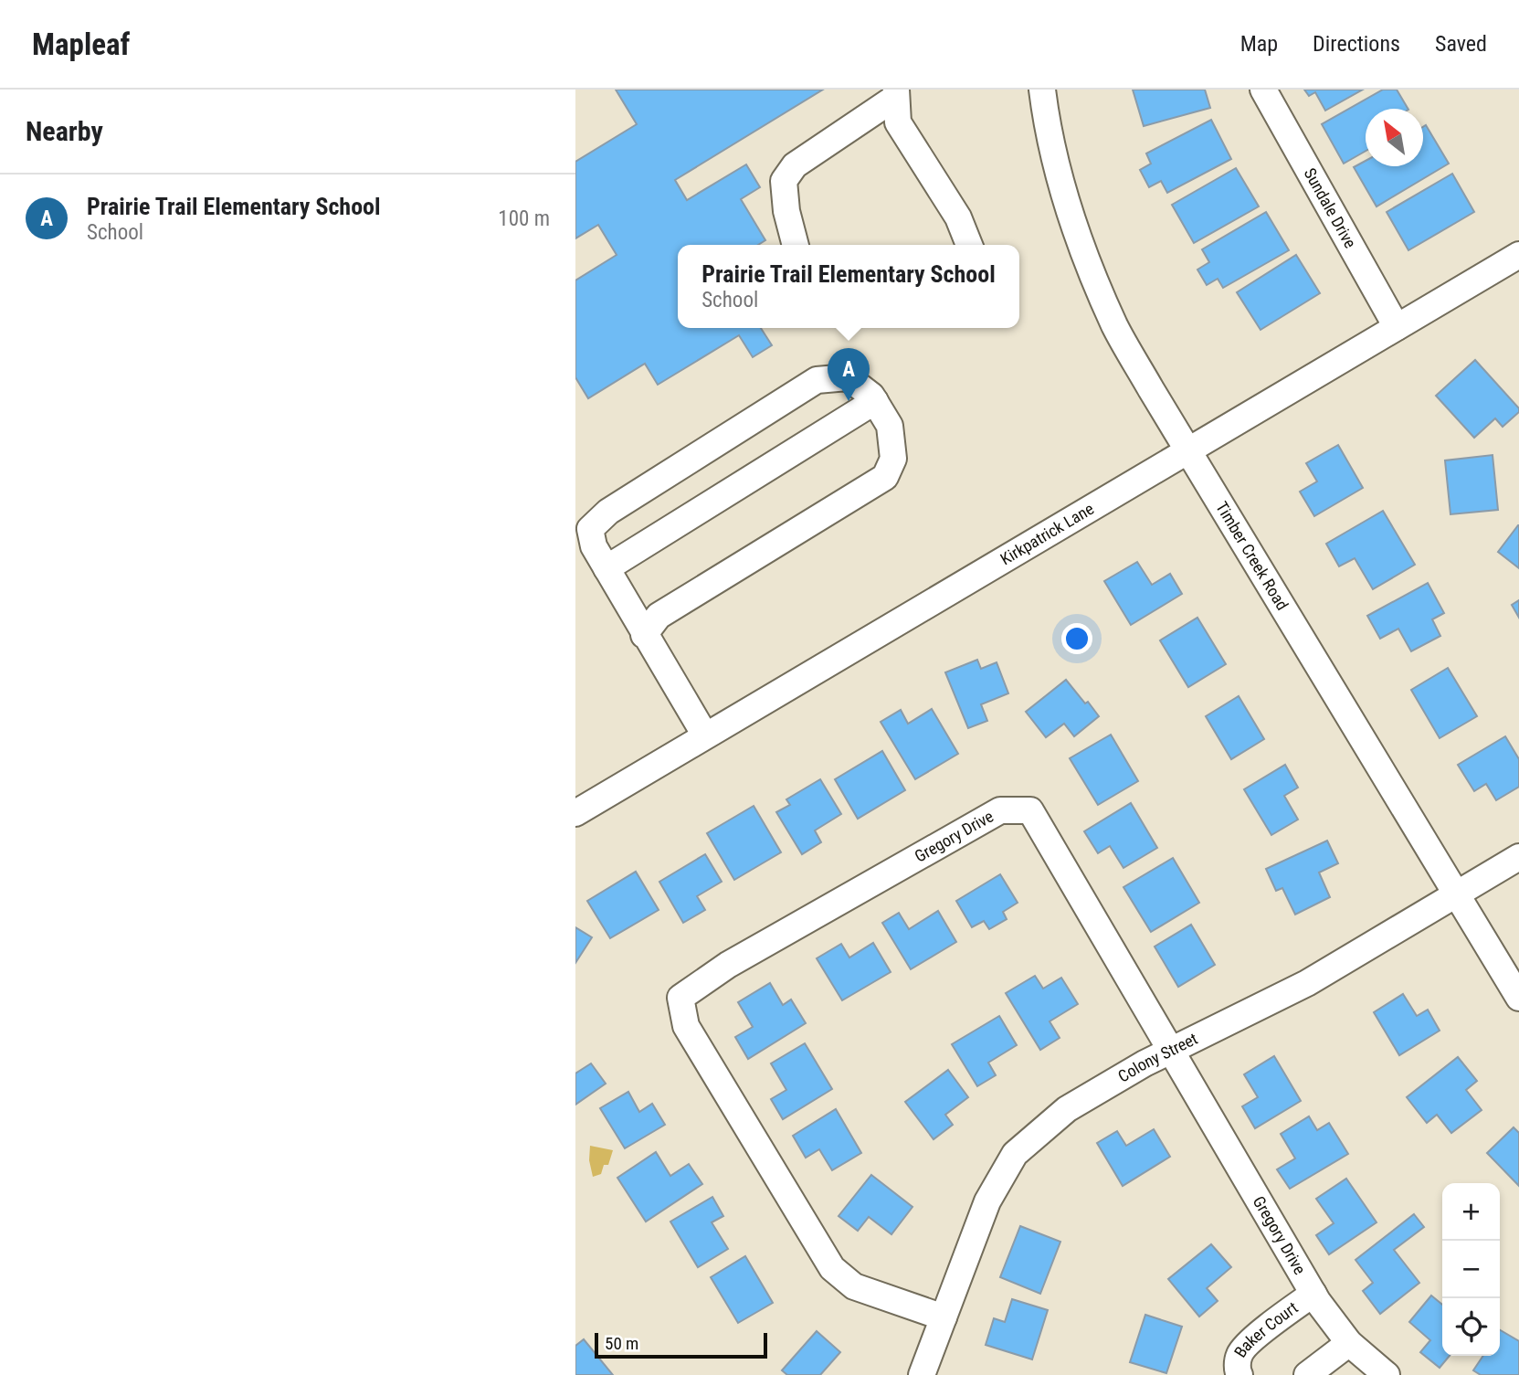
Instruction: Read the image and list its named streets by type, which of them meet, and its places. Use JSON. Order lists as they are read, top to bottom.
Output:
{
  "streets": {
    "street": [
      "Sundale Drive",
      "Kirkpatrick Lane",
      "Timber Creek Road",
      "Gregory Drive",
      "Colony Street",
      "Baker Court"
    ]
  },
  "crossings": [
    ["Sundale Drive", "Kirkpatrick Lane"],
    ["Kirkpatrick Lane", "Timber Creek Road"],
    ["Timber Creek Road", "Colony Street"],
    ["Gregory Drive", "Colony Street"],
    ["Gregory Drive", "Baker Court"]
  ],
  "scale_bar": "50 m",
  "north": "top left",
  "page": {
    "header": "Mapleaf",
    "nav": ["Map", "Directions", "Saved"],
    "heading": "Nearby",
    "list": [
      {
        "mark": "A",
        "name": "Prairie Trail Elementary School",
        "note": "School",
        "value": "100 m"
      }
    ],
    "popup": ["Prairie Trail Elementary School", "School"],
    "pins": "A",
    "map_buttons": ["+", "−"],
    "scale": "50 m"
  }
}
